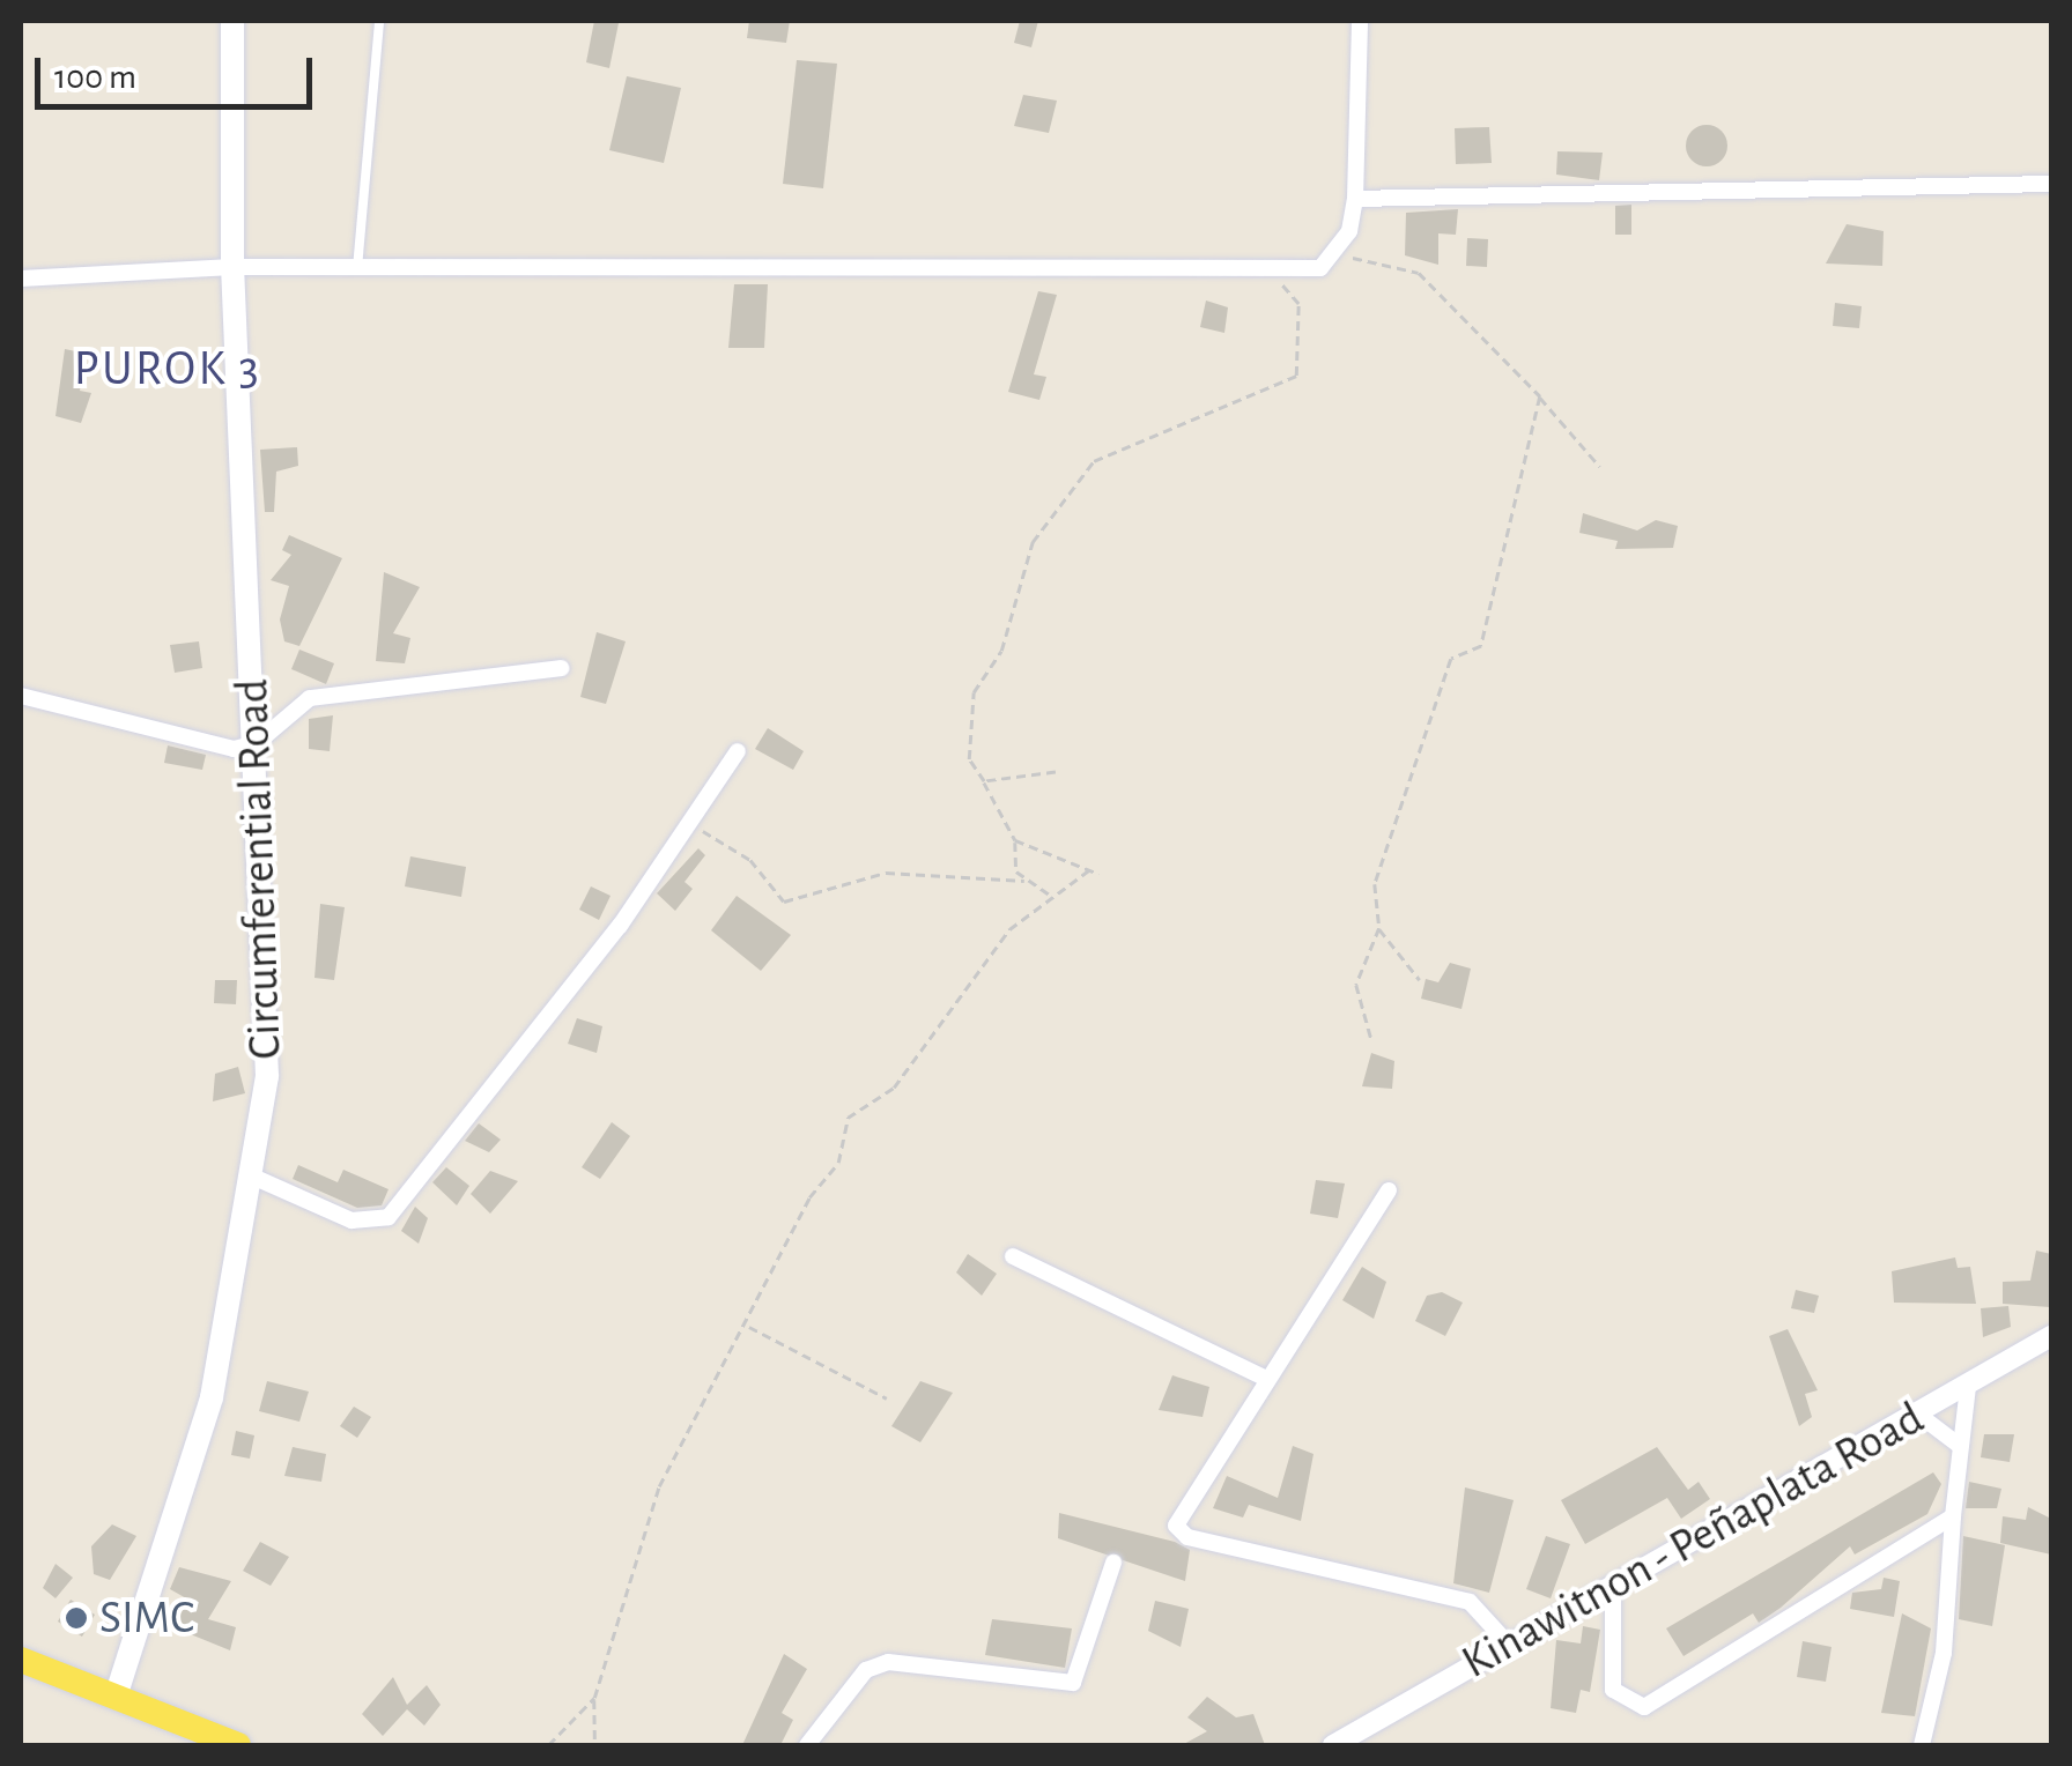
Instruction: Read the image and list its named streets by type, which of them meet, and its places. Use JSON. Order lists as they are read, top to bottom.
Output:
{
  "streets": {
    "main road": ["Circumferential Road"],
    "street": ["Kinawitnon - Peñaplata Road"]
  },
  "districts": ["PUROK 3"],
  "places": ["SIMC"],
  "scale_bar": "100 m"
}
